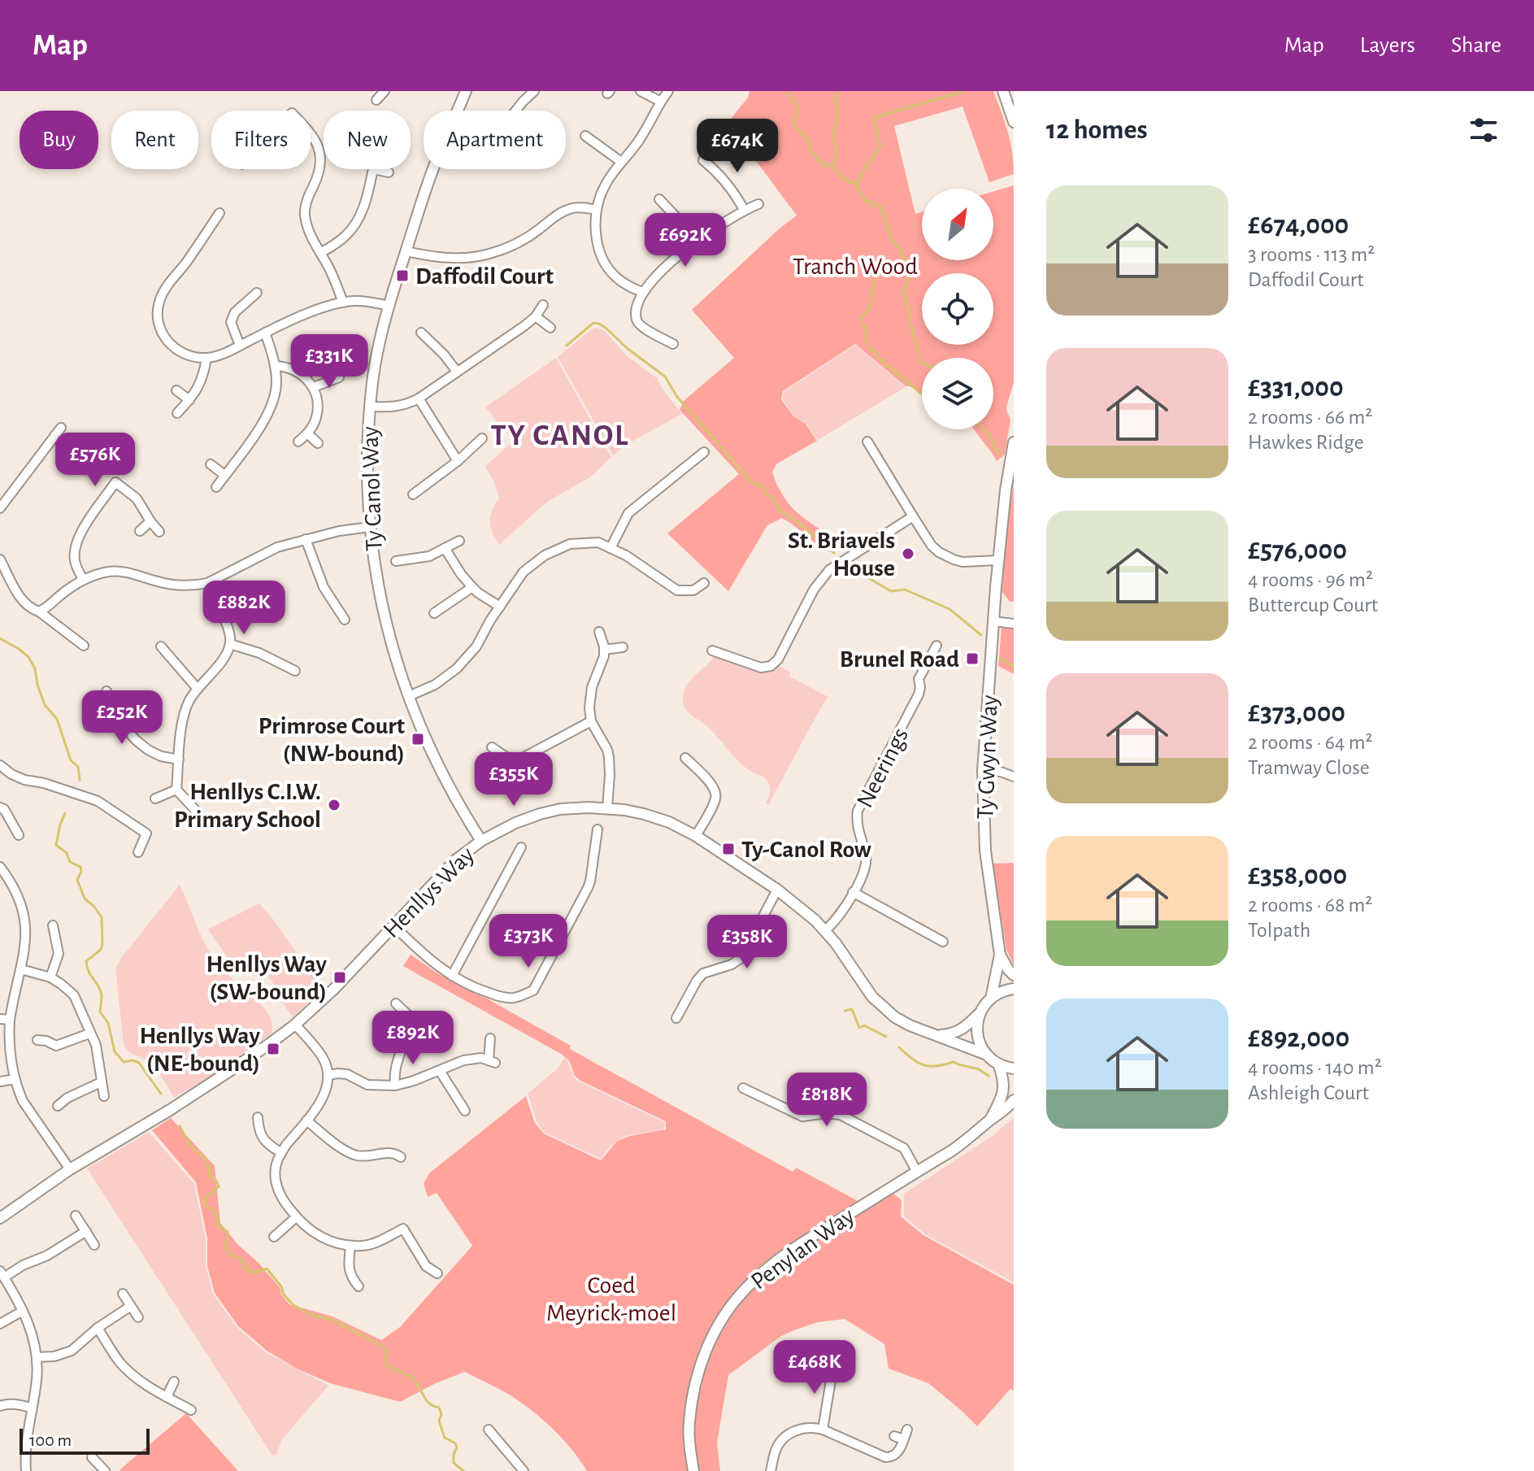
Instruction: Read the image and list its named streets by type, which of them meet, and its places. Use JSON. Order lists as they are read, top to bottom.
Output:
{
  "streets": {
    "street": [
      "Ty Canol Way",
      "Ty Gwyn Way",
      "Neerings",
      "Henllys Way",
      "Penylan Way"
    ]
  },
  "crossings": [
    ["Ty Canol Way", "Henllys Way"],
    ["Neerings", "Henllys Way"],
    ["Henllys Way", "Penylan Way"]
  ],
  "districts": ["TY CANOL"],
  "parks": ["Tranch Wood", "Coed Meyrick-moel"],
  "places": {
    "transit": [
      "Daffodil Court",
      "Brunel Road",
      "Primrose Court (NW-bound)",
      "Ty-Canol Row",
      "Henllys Way (SW-bound)",
      "Henllys Way (NE-bound)"
    ],
    "other": ["St. Briavels House", "Henllys C.I.W. Primary School"]
  },
  "scale_bar": "100 m",
  "north": "top right",
  "page": {
    "header": "Map",
    "nav": ["Map", "Layers", "Share"],
    "heading": "12 homes",
    "chip": [
      "Buy",
      "Rent",
      "Filters",
      "New",
      "Apartment"
    ],
    "price": [
      "£674K",
      "£692K",
      "£331K",
      "£576K",
      "£882K",
      "£252K",
      "£355K",
      "£373K",
      "£358K",
      "£892K",
      "£818K",
      "£468K"
    ],
    "list": [
      {
        "name": "£674,000",
        "note": "3 rooms · 113 m² · Daffodil Court"
      },
      {
        "name": "£331,000",
        "note": "2 rooms · 66 m² · Hawkes Ridge"
      },
      {
        "name": "£576,000",
        "note": "4 rooms · 96 m² · Buttercup Court"
      },
      {
        "name": "£373,000",
        "note": "2 rooms · 64 m² · Tramway Close"
      },
      {
        "name": "£358,000",
        "note": "2 rooms · 68 m² · Tolpath"
      },
      {
        "name": "£892,000",
        "note": "4 rooms · 140 m² · Ashleigh Court"
      }
    ],
    "scale": "100 m"
  }
}
